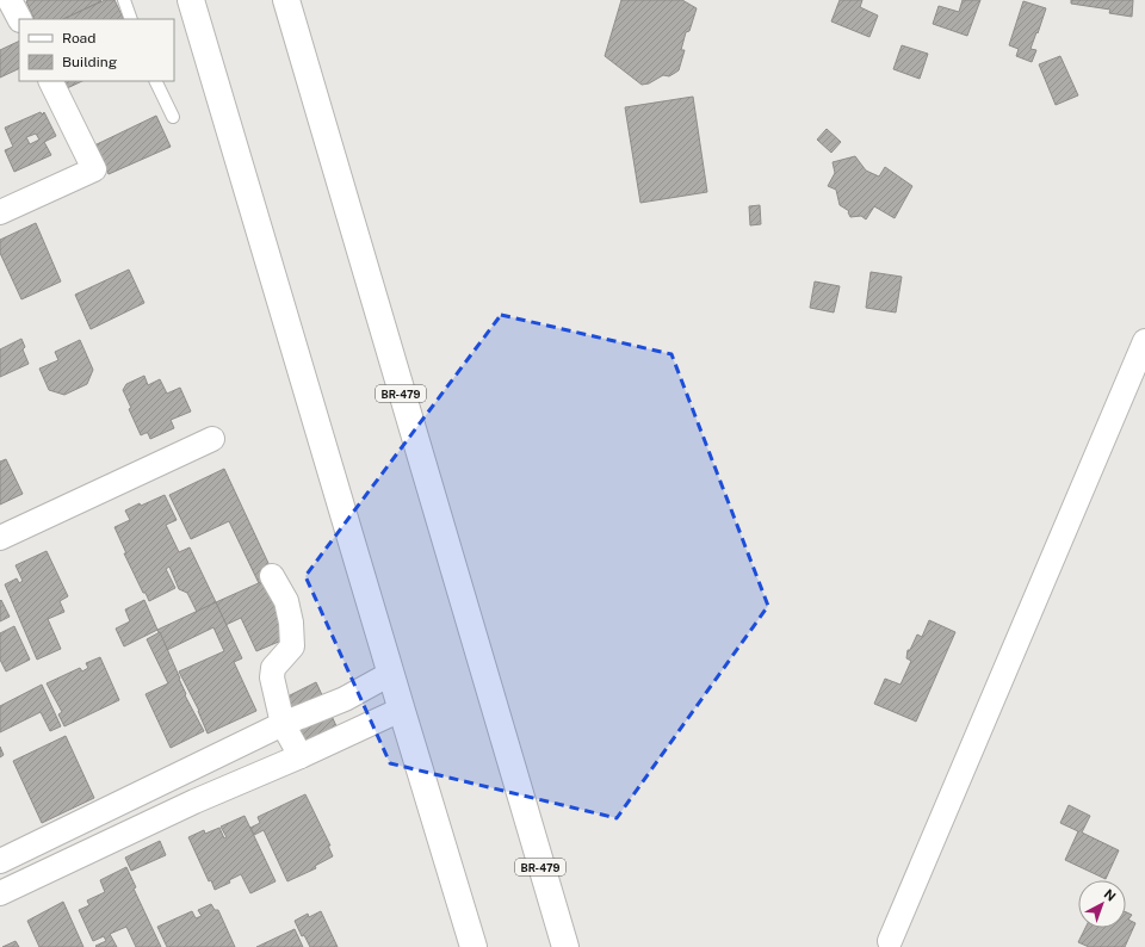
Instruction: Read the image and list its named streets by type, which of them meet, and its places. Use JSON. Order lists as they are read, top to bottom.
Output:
{
  "streets": {
    "main road": ["BR-479"]
  },
  "legend": ["Road", "Building"],
  "north": "top right"
}
